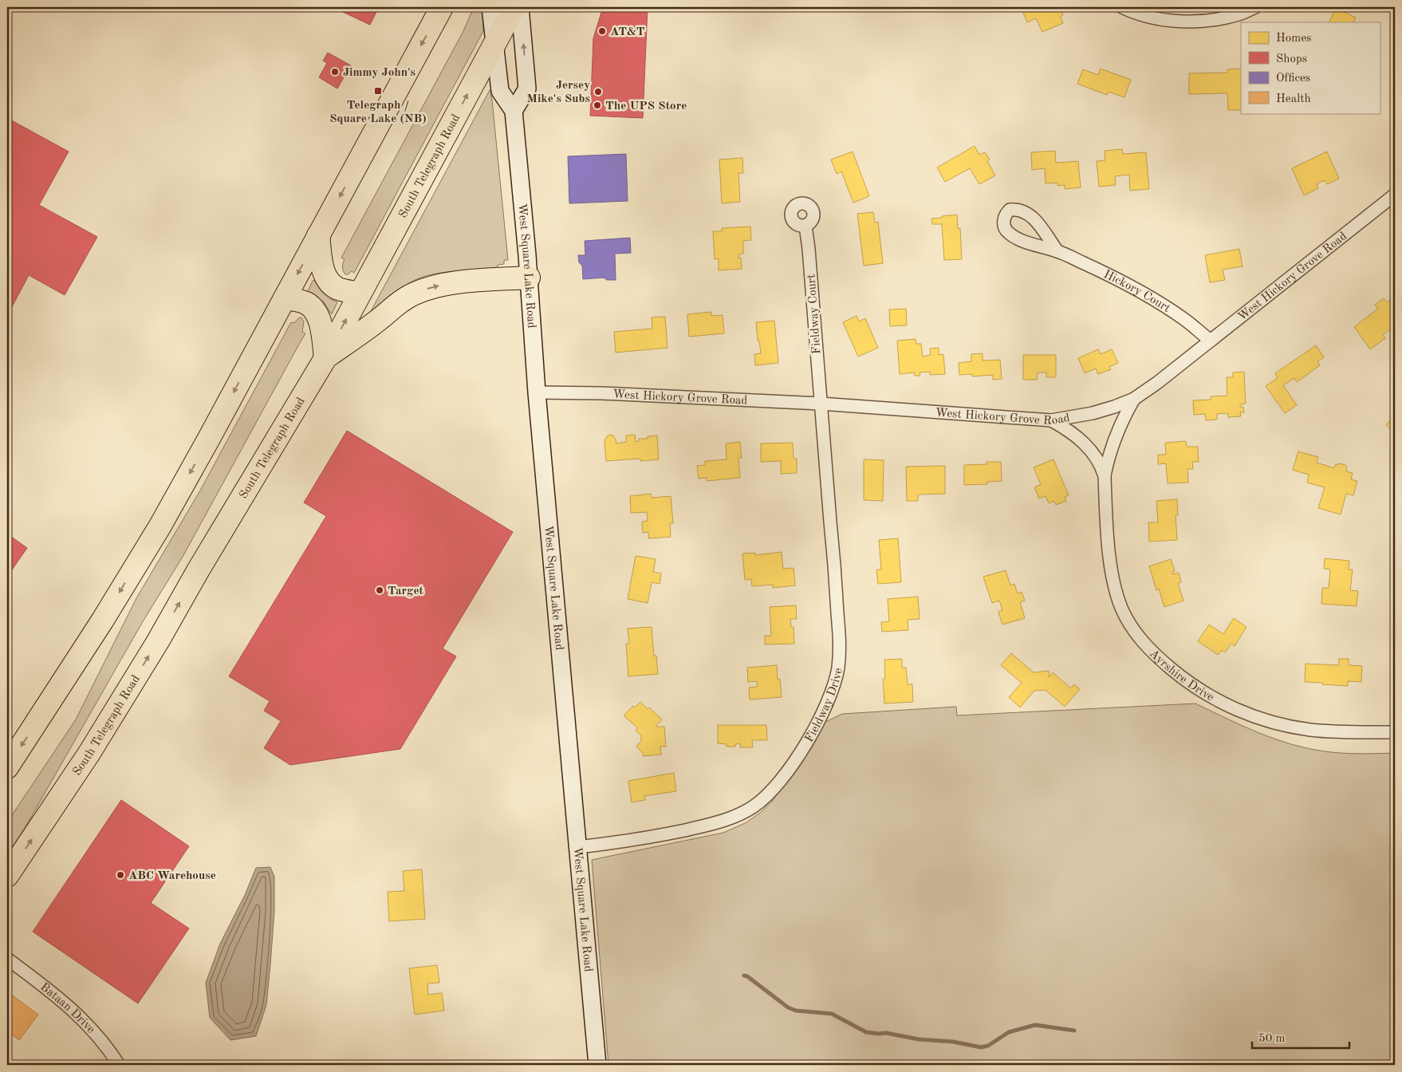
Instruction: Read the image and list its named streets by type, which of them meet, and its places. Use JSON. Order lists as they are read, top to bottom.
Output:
{
  "streets": {
    "highway": ["South Telegraph Road"],
    "street": [
      "West Square Lake Road",
      "West Hickory Grove Road",
      "Hickory Court",
      "Fieldway Court",
      "Ayrshire Drive",
      "Fieldway Drive",
      "Bataan Drive"
    ]
  },
  "crossings": [
    ["South Telegraph Road", "West Square Lake Road"],
    ["West Square Lake Road", "West Hickory Grove Road"],
    ["West Square Lake Road", "Fieldway Drive"],
    ["West Hickory Grove Road", "Hickory Court"],
    ["West Hickory Grove Road", "Fieldway Court"],
    ["West Hickory Grove Road", "Ayrshire Drive"],
    ["West Hickory Grove Road", "Fieldway Drive"],
    ["Fieldway Court", "Fieldway Drive"]
  ],
  "places": {
    "other": [
      "AT&T",
      "Jimmy John's",
      "Jersey Mike's Subs",
      "The UPS Store",
      "Target",
      "ABC Warehouse"
    ],
    "transit": ["Telegraph / Square Lake (NB)"]
  },
  "legend": [
    "Homes",
    "Shops",
    "Offices",
    "Health"
  ],
  "scale_bar": "50 m"
}
